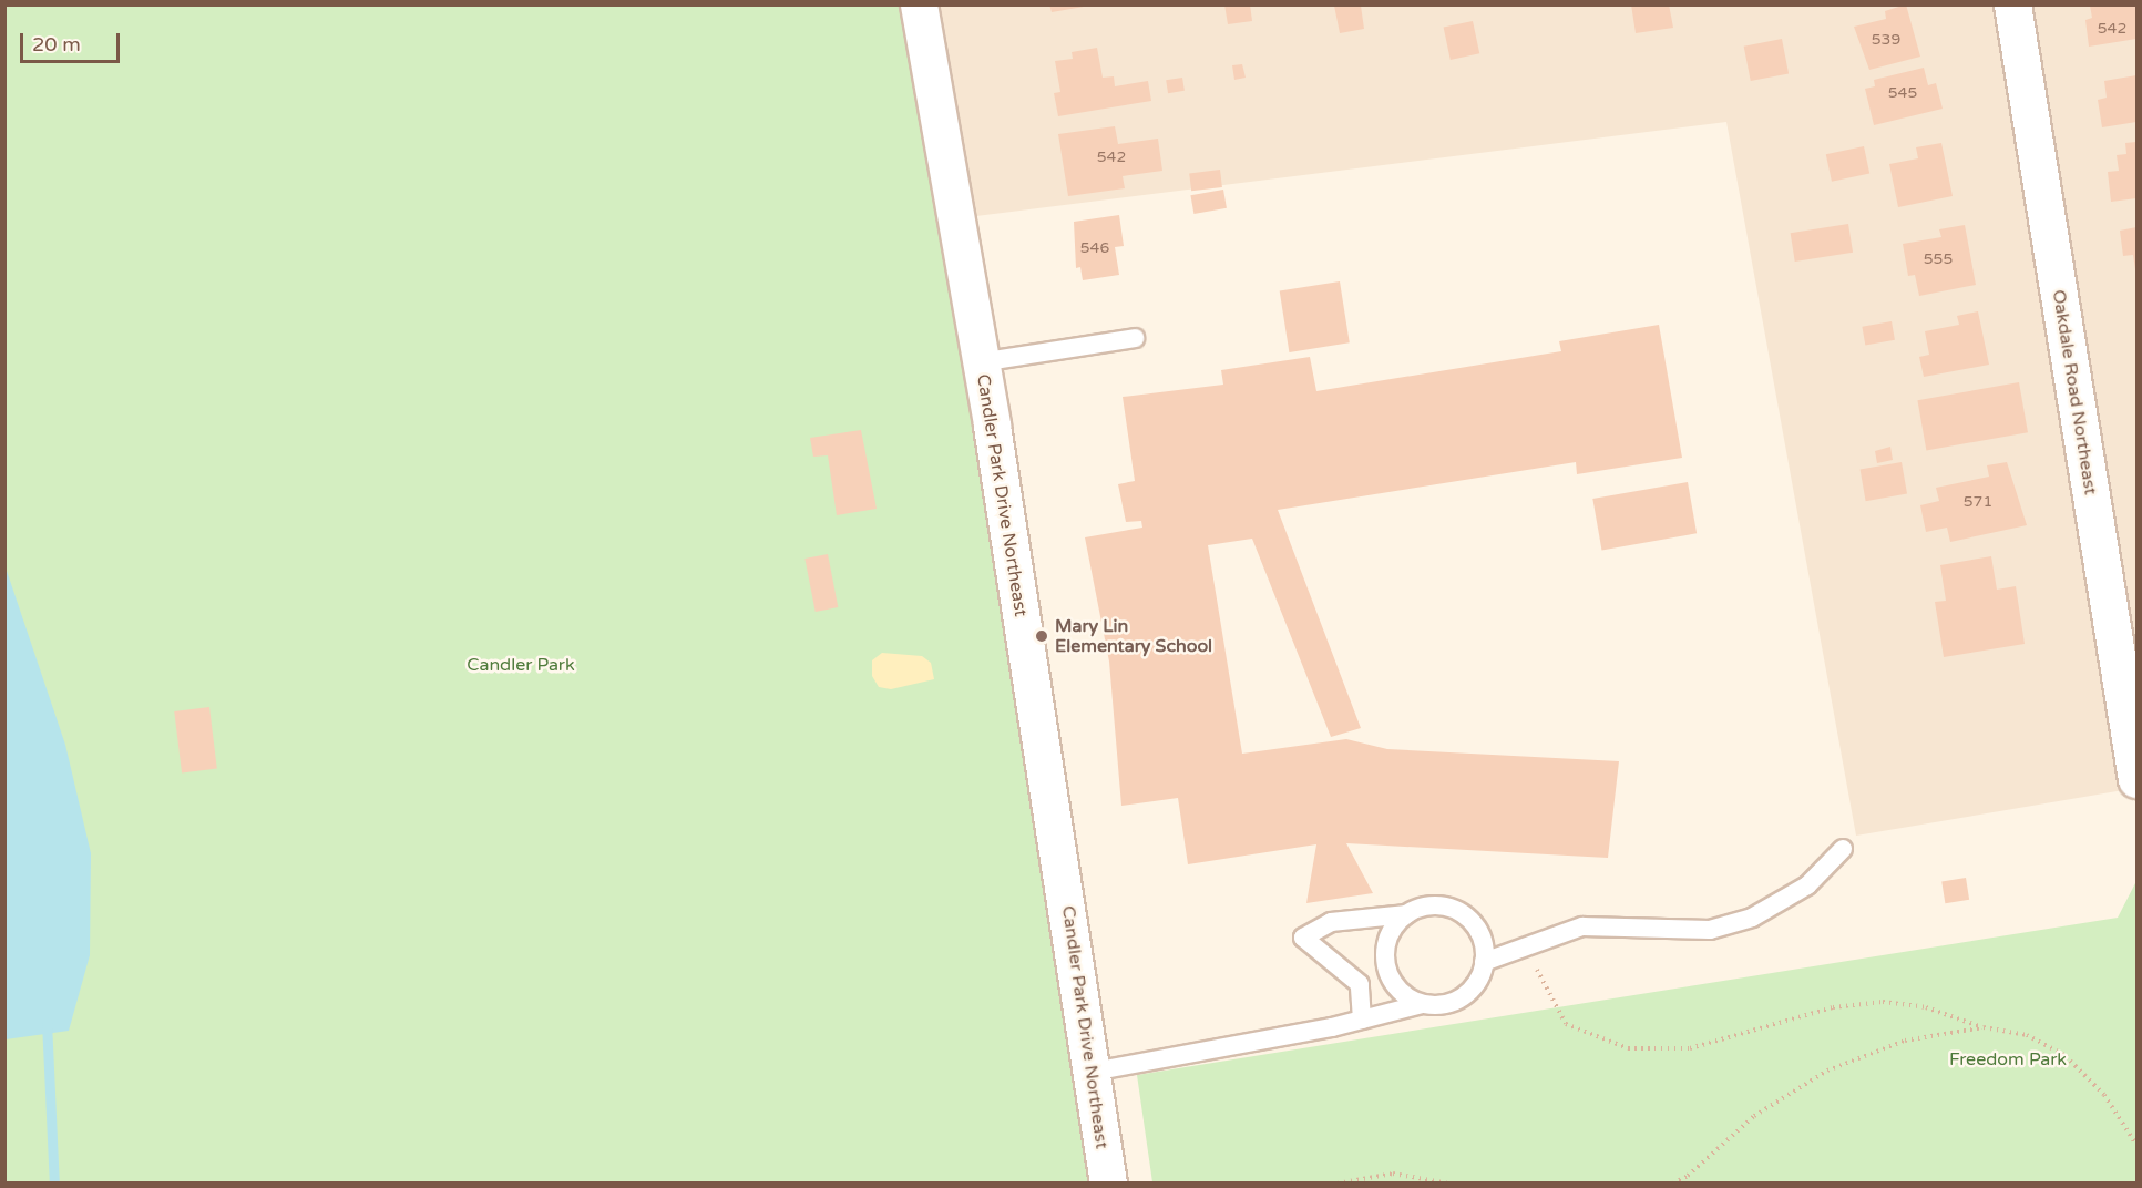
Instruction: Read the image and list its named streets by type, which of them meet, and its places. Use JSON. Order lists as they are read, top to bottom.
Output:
{
  "streets": {
    "street": ["Oakdale Road Northeast", "Candler Park Drive Northeast"]
  },
  "parks": ["Candler Park", "Freedom Park"],
  "places": ["Mary Lin Elementary School"],
  "house_numbers": [
    "542",
    "539",
    "545",
    "542",
    "546",
    "555",
    "571"
  ],
  "scale_bar": "20 m"
}
